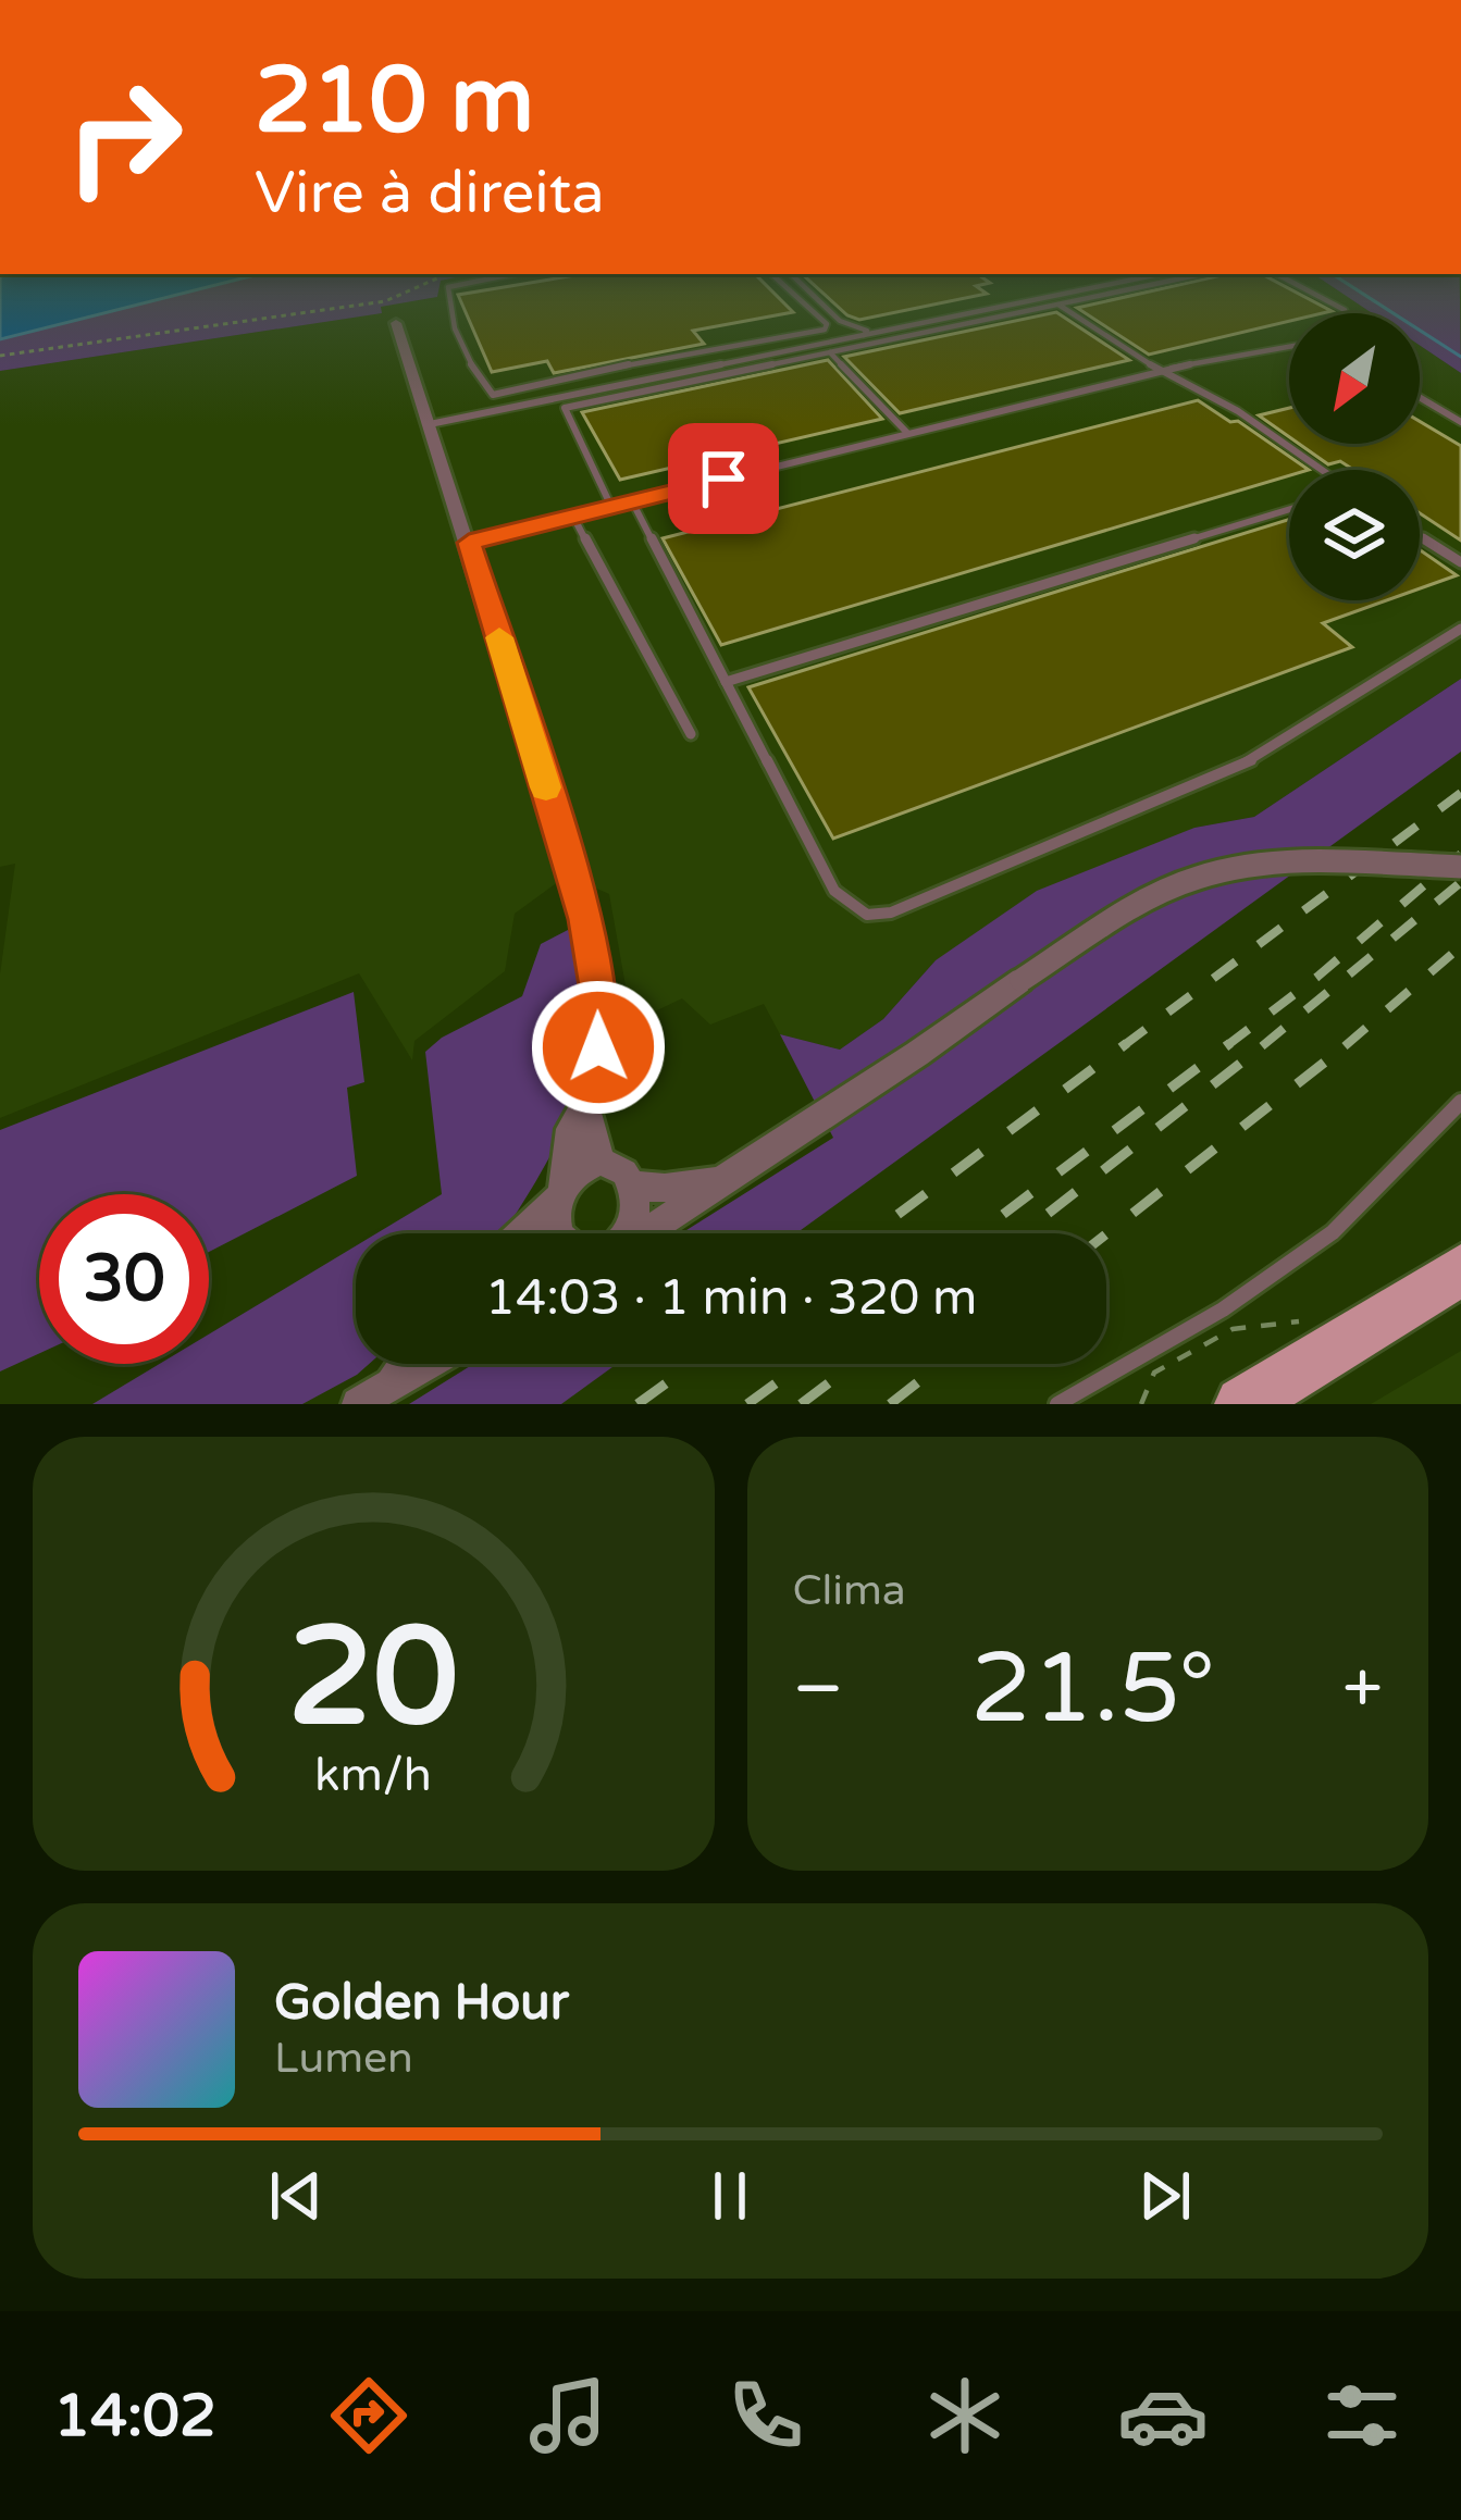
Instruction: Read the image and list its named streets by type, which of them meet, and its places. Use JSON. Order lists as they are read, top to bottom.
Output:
{
  "north": "bottom left",
  "page": {
    "turn": ["210 m", "Vire à direita"],
    "limit": "30",
    "trip": "14:03 · 1 min · 320 m",
    "tile": "Clima",
    "heat": ["−", "21.5°", "+"],
    "song": ["Golden Hour", "Lumen"],
    "tabs": "14:02",
    "gauge": ["20", "km/h"]
  }
}
